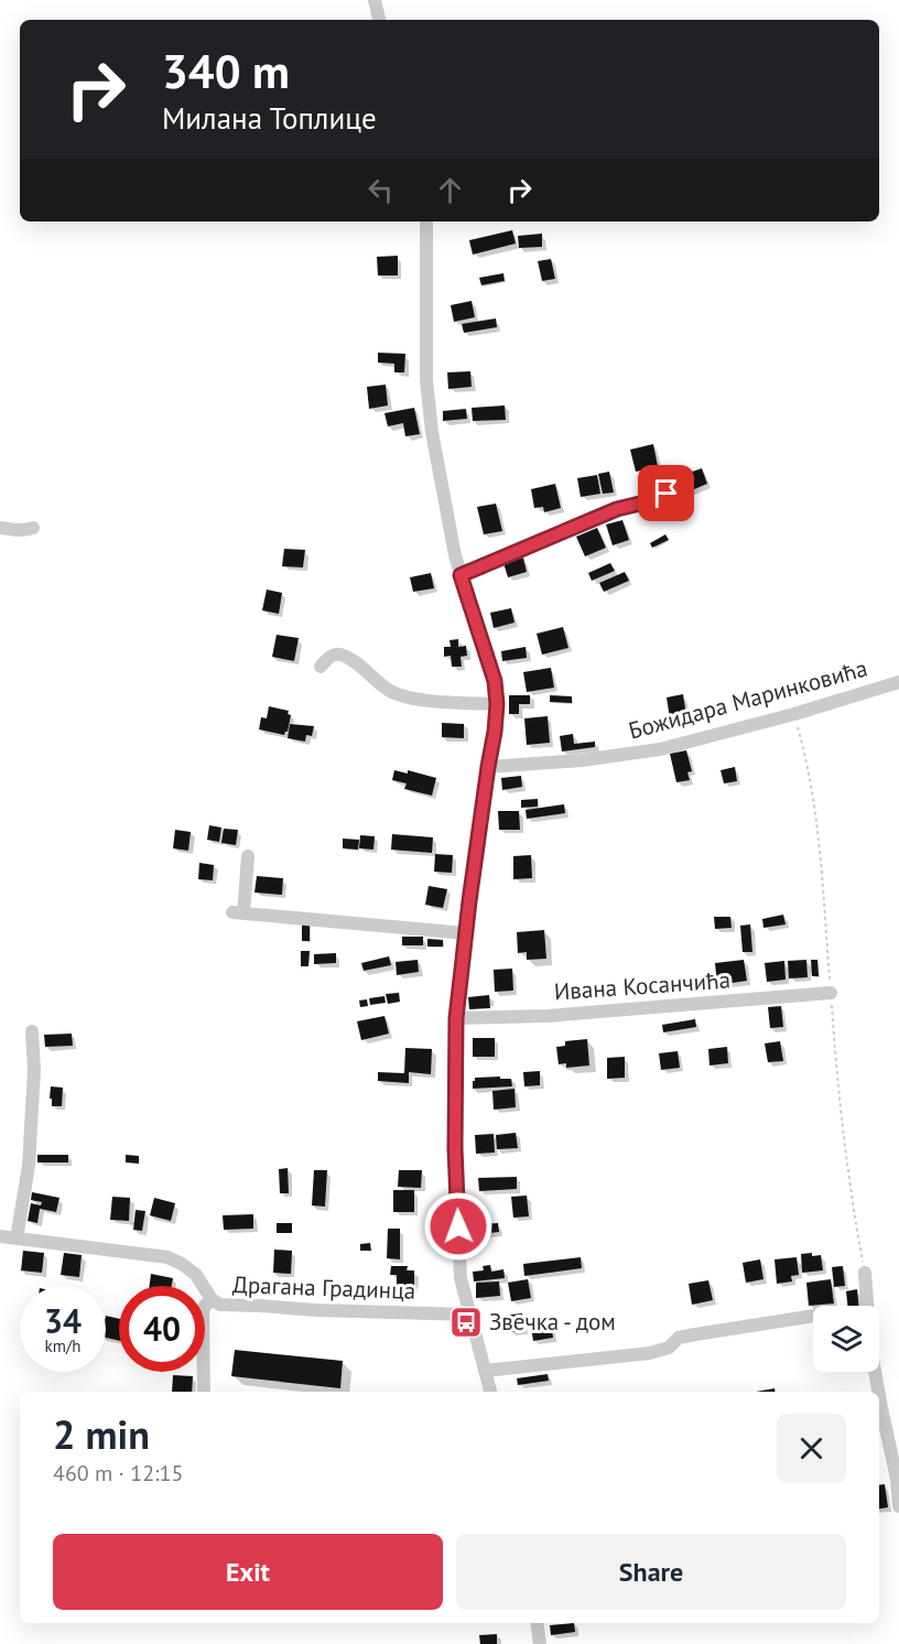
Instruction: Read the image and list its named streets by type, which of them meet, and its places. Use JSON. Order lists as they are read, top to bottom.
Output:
{
  "streets": {
    "street": ["Божидара Маринковића", "Ивана Косанчића", "Драгана Градинца"]
  },
  "places": {
    "bus stop": ["Звечка - дом"]
  },
  "page": {
    "turn": ["340 m", "Милана Топлице"],
    "speed": "34 km/h",
    "limit": "40",
    "heading": ["2 min", "460 m · 12:15"],
    "buttons": ["Exit", "Share"]
  }
}
